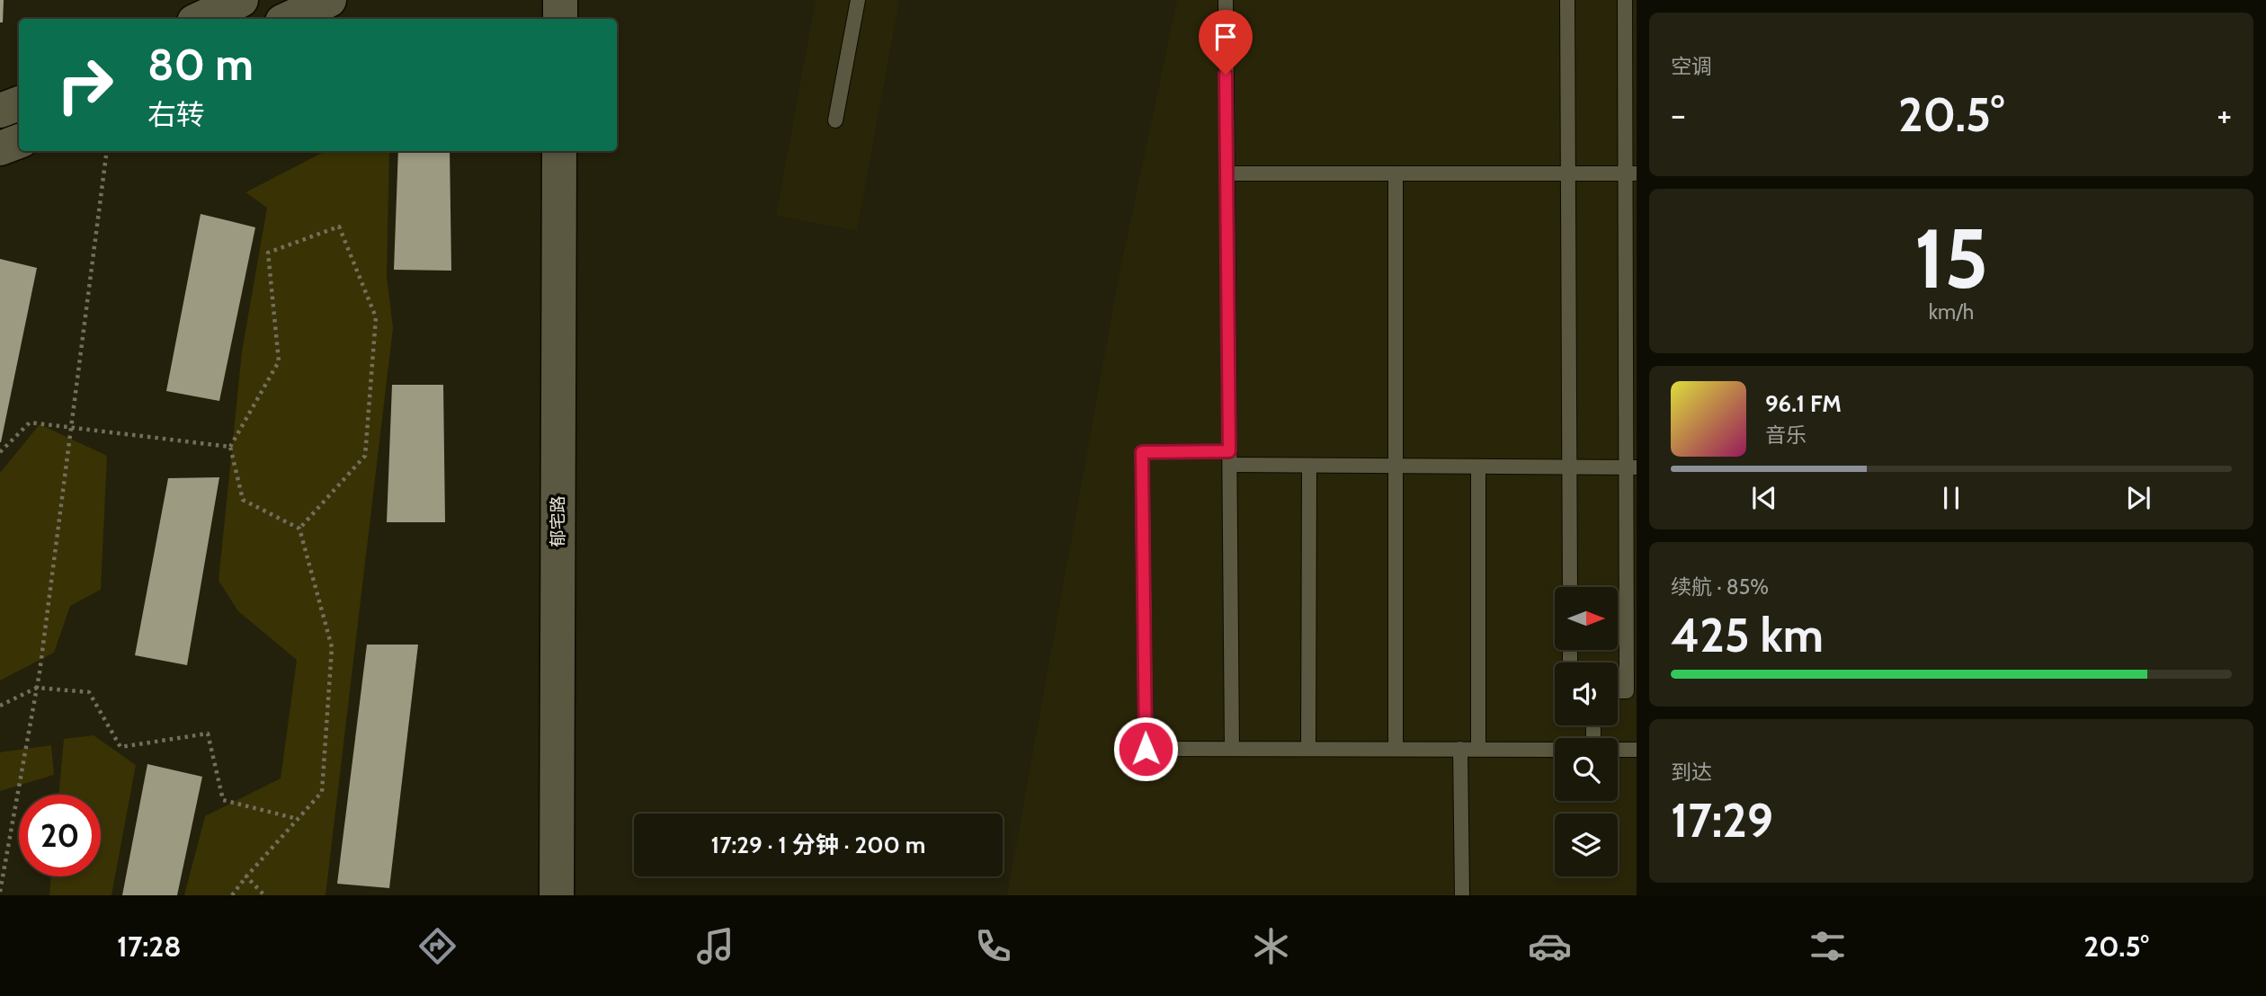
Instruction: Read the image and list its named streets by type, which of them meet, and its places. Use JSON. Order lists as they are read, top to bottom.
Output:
{
  "streets": {
    "street": ["郁宅路"]
  },
  "north": "right",
  "page": {
    "tile": [
      "空调",
      ["15", "km/h"],
      ["续航 · 85%", "425 km"],
      ["到达", "17:29"]
    ],
    "turn": ["80 m", "右转"],
    "heat": ["−", "20.5°", "+"],
    "song": ["96.1 FM", "音乐"],
    "limit": "20",
    "trip": "17:29 · 1 分钟 · 200 m",
    "tabs": ["17:28", "20.5°"]
  }
}
